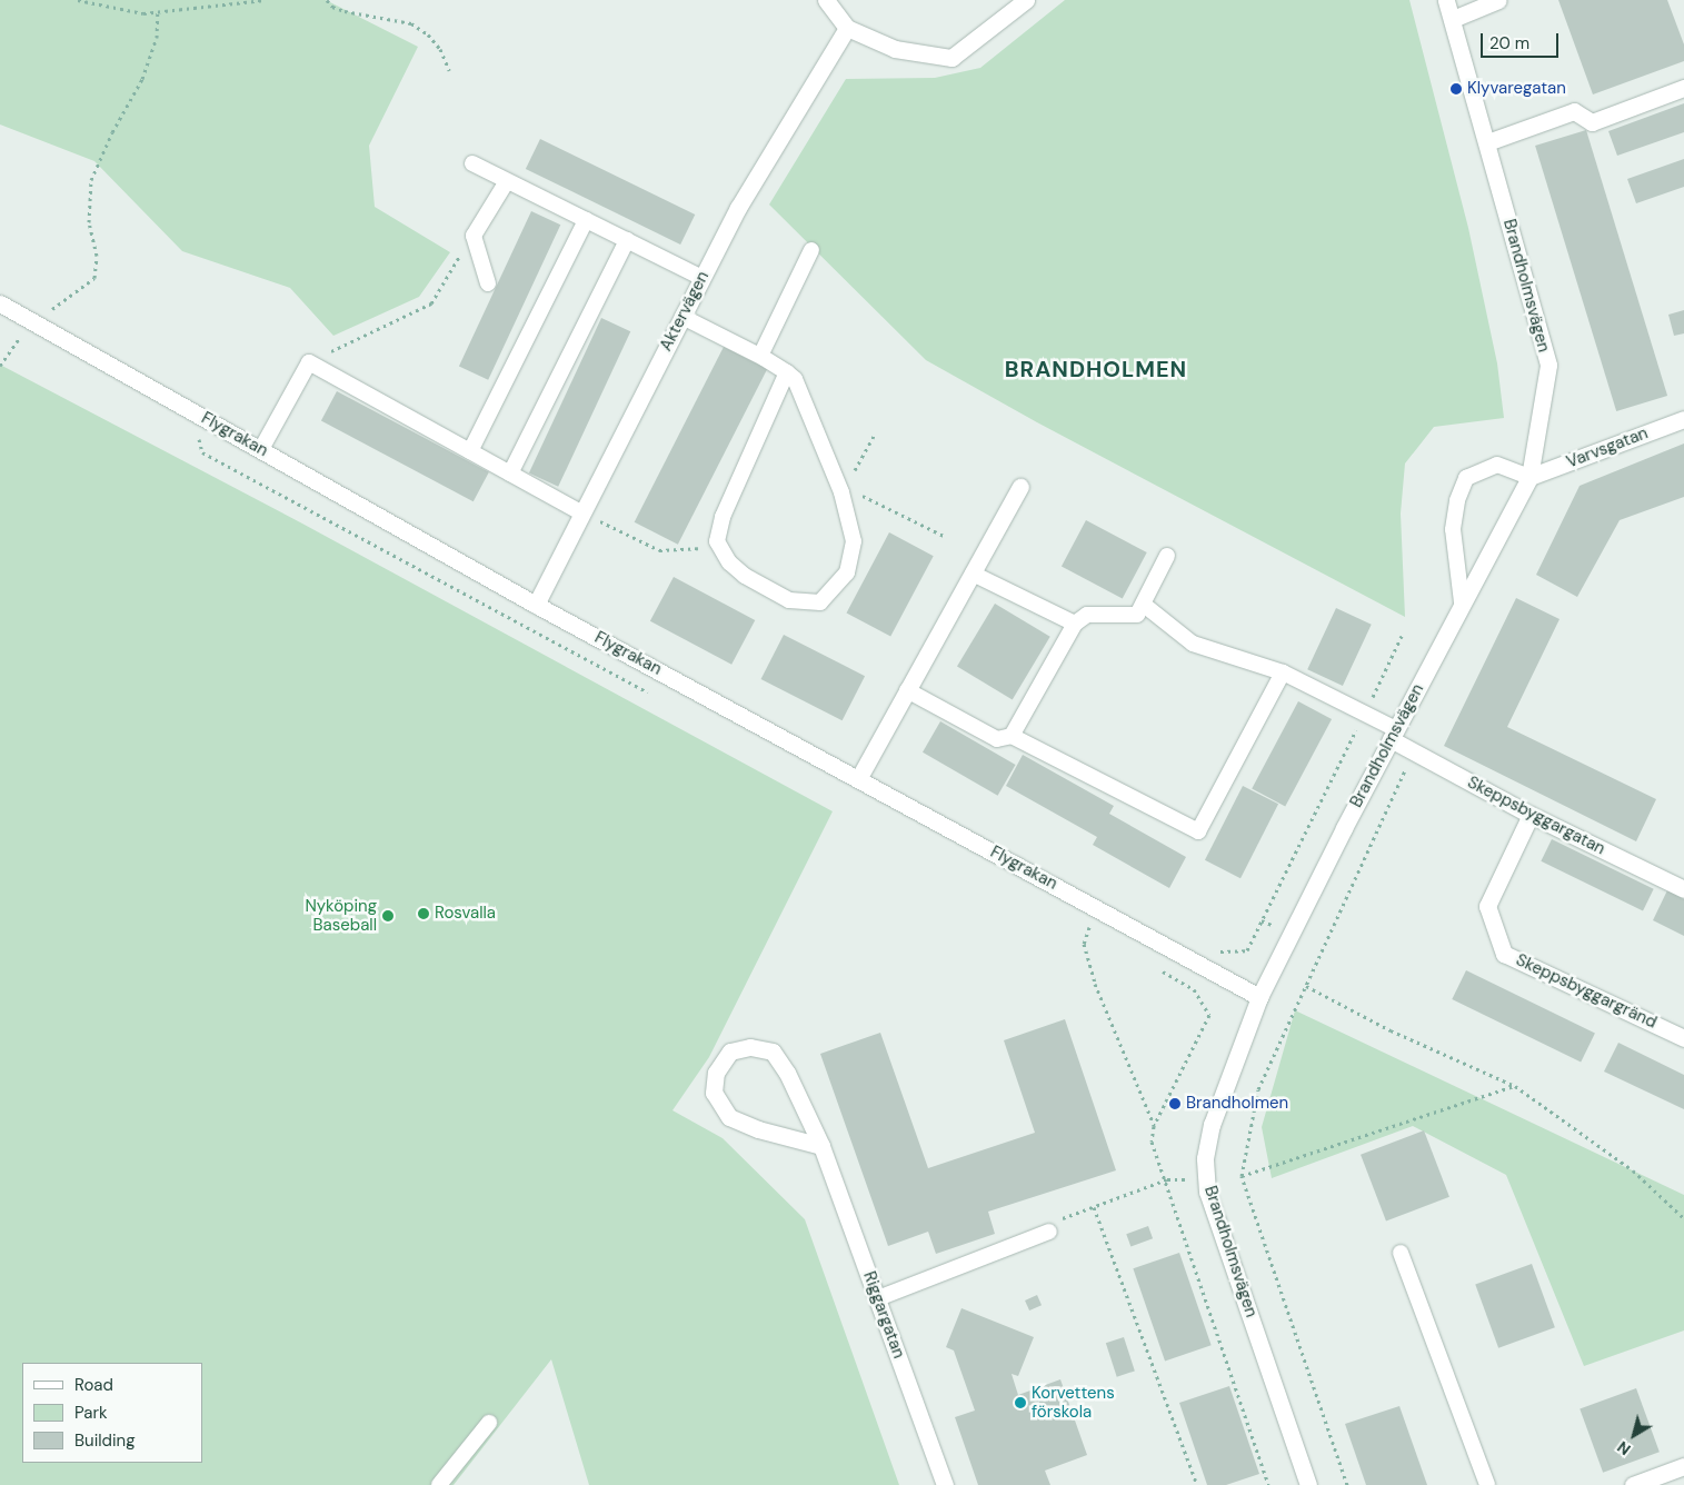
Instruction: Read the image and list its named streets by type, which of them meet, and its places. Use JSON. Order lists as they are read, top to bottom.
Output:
{
  "streets": {
    "street": [
      "Brandholmsvägen",
      "Aktervägen",
      "Flygrakan",
      "Varvsgatan",
      "Skeppsbyggargatan",
      "Skeppsbyggargränd",
      "Riggargatan"
    ]
  },
  "crossings": [
    ["Brandholmsvägen", "Flygrakan"],
    ["Brandholmsvägen", "Varvsgatan"],
    ["Brandholmsvägen", "Skeppsbyggargatan"],
    ["Aktervägen", "Flygrakan"],
    ["Skeppsbyggargatan", "Skeppsbyggargränd"]
  ],
  "districts": ["BRANDHOLMEN"],
  "places": [
    "Klyvaregatan",
    "Rosvalla",
    "Nyköping Baseball",
    "Brandholmen",
    "Korvettens förskola"
  ],
  "legend": ["Road", "Park", "Building"],
  "scale_bar": "20 m",
  "north": "bottom left"
}
